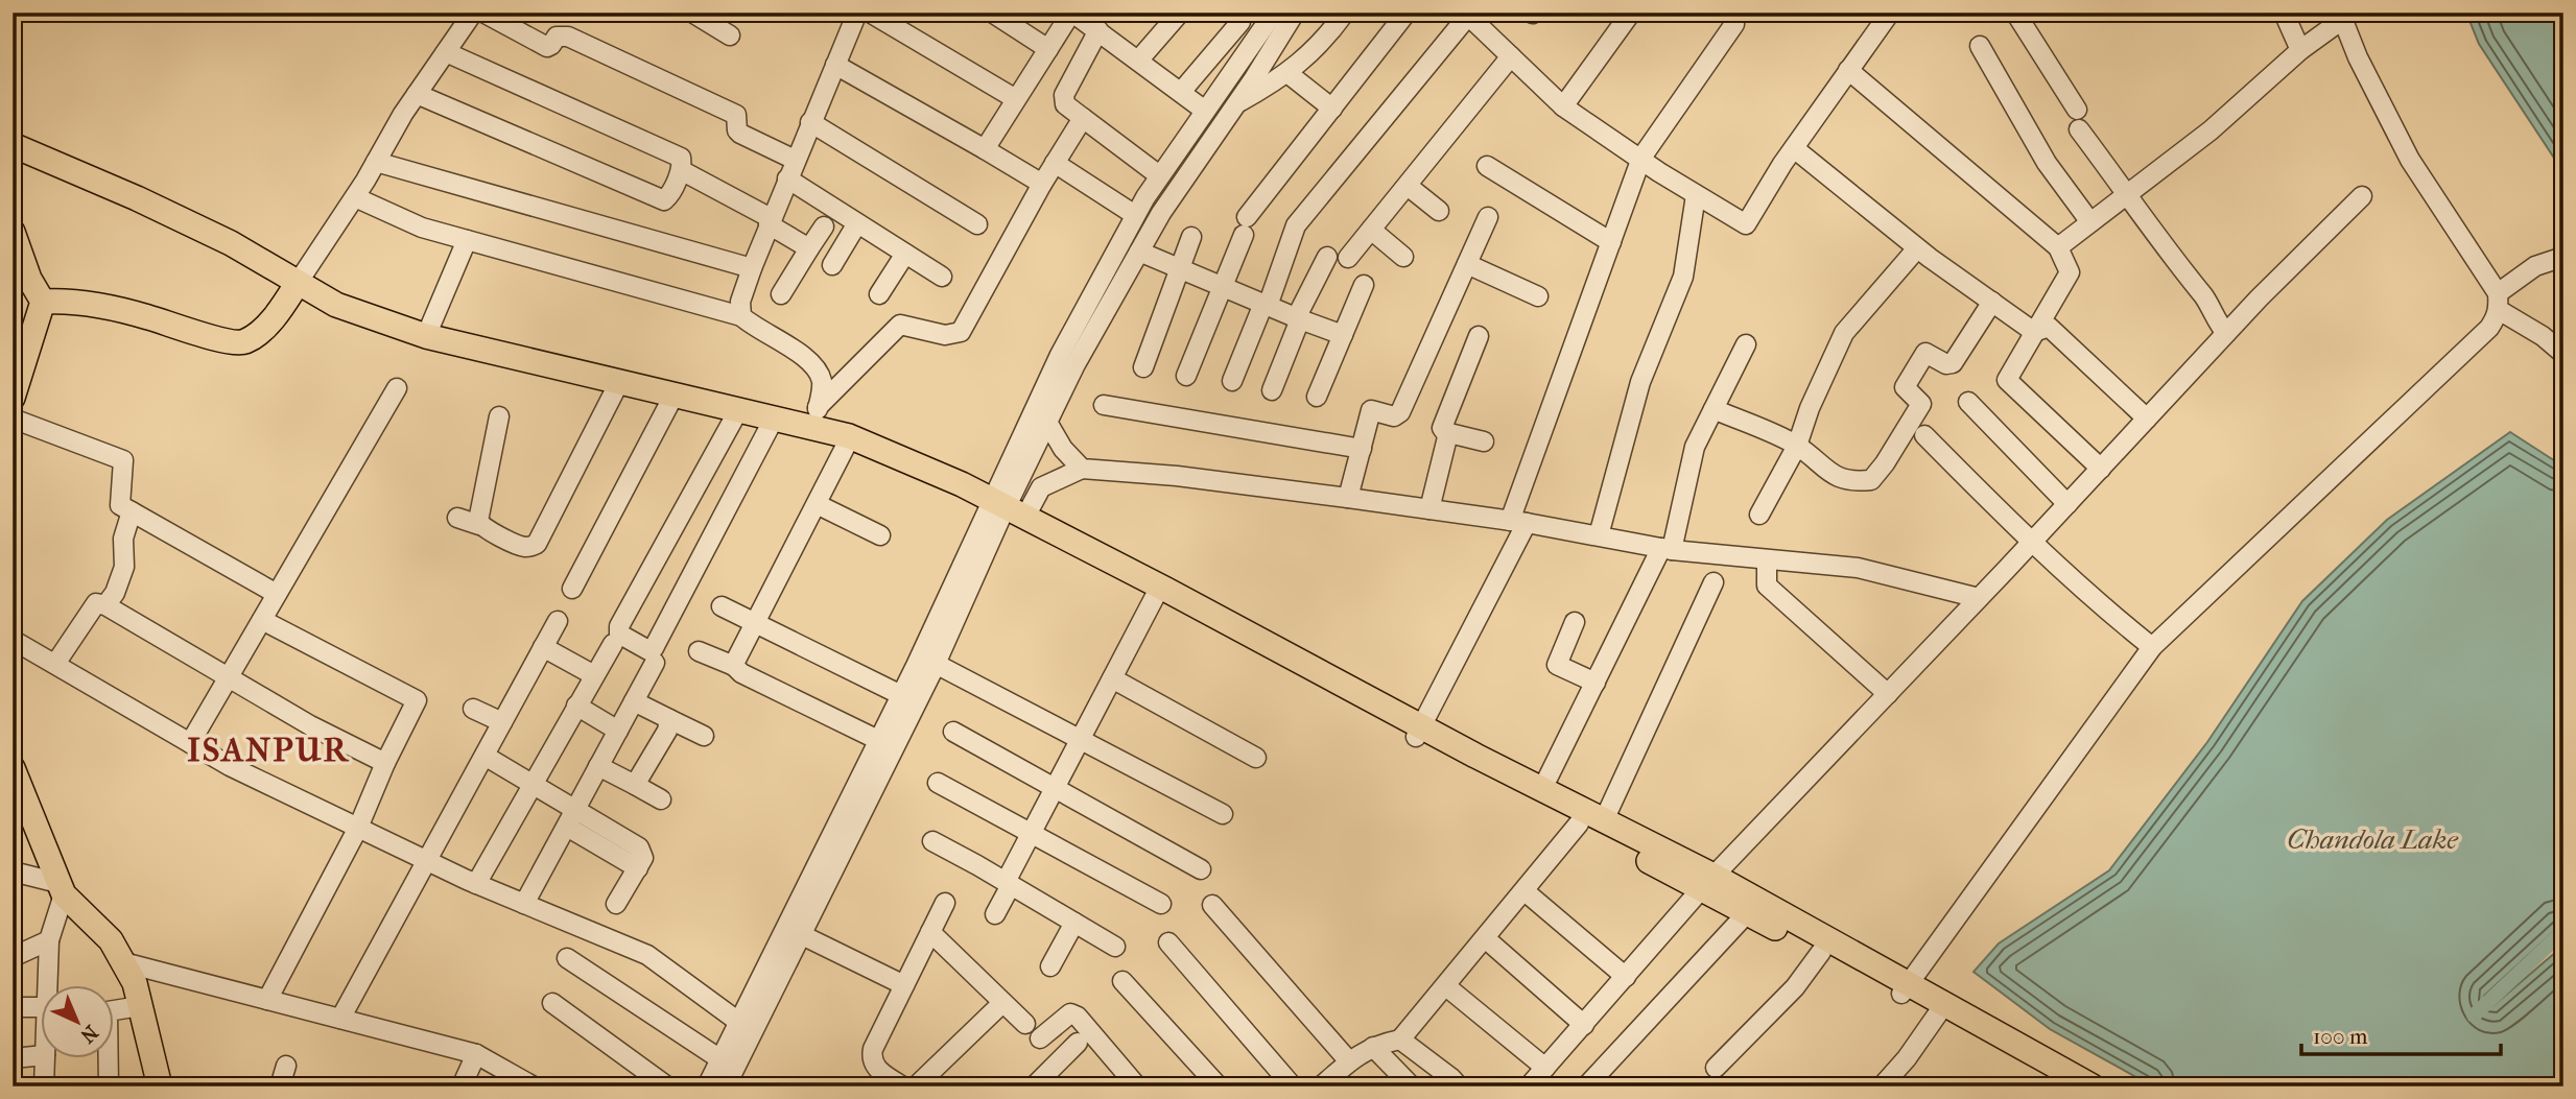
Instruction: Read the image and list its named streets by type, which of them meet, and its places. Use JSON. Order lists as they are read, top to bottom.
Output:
{
  "districts": ["ISANPUR"],
  "water": ["Chandola Lake"],
  "scale_bar": "100 m",
  "north": "bottom right"
}
